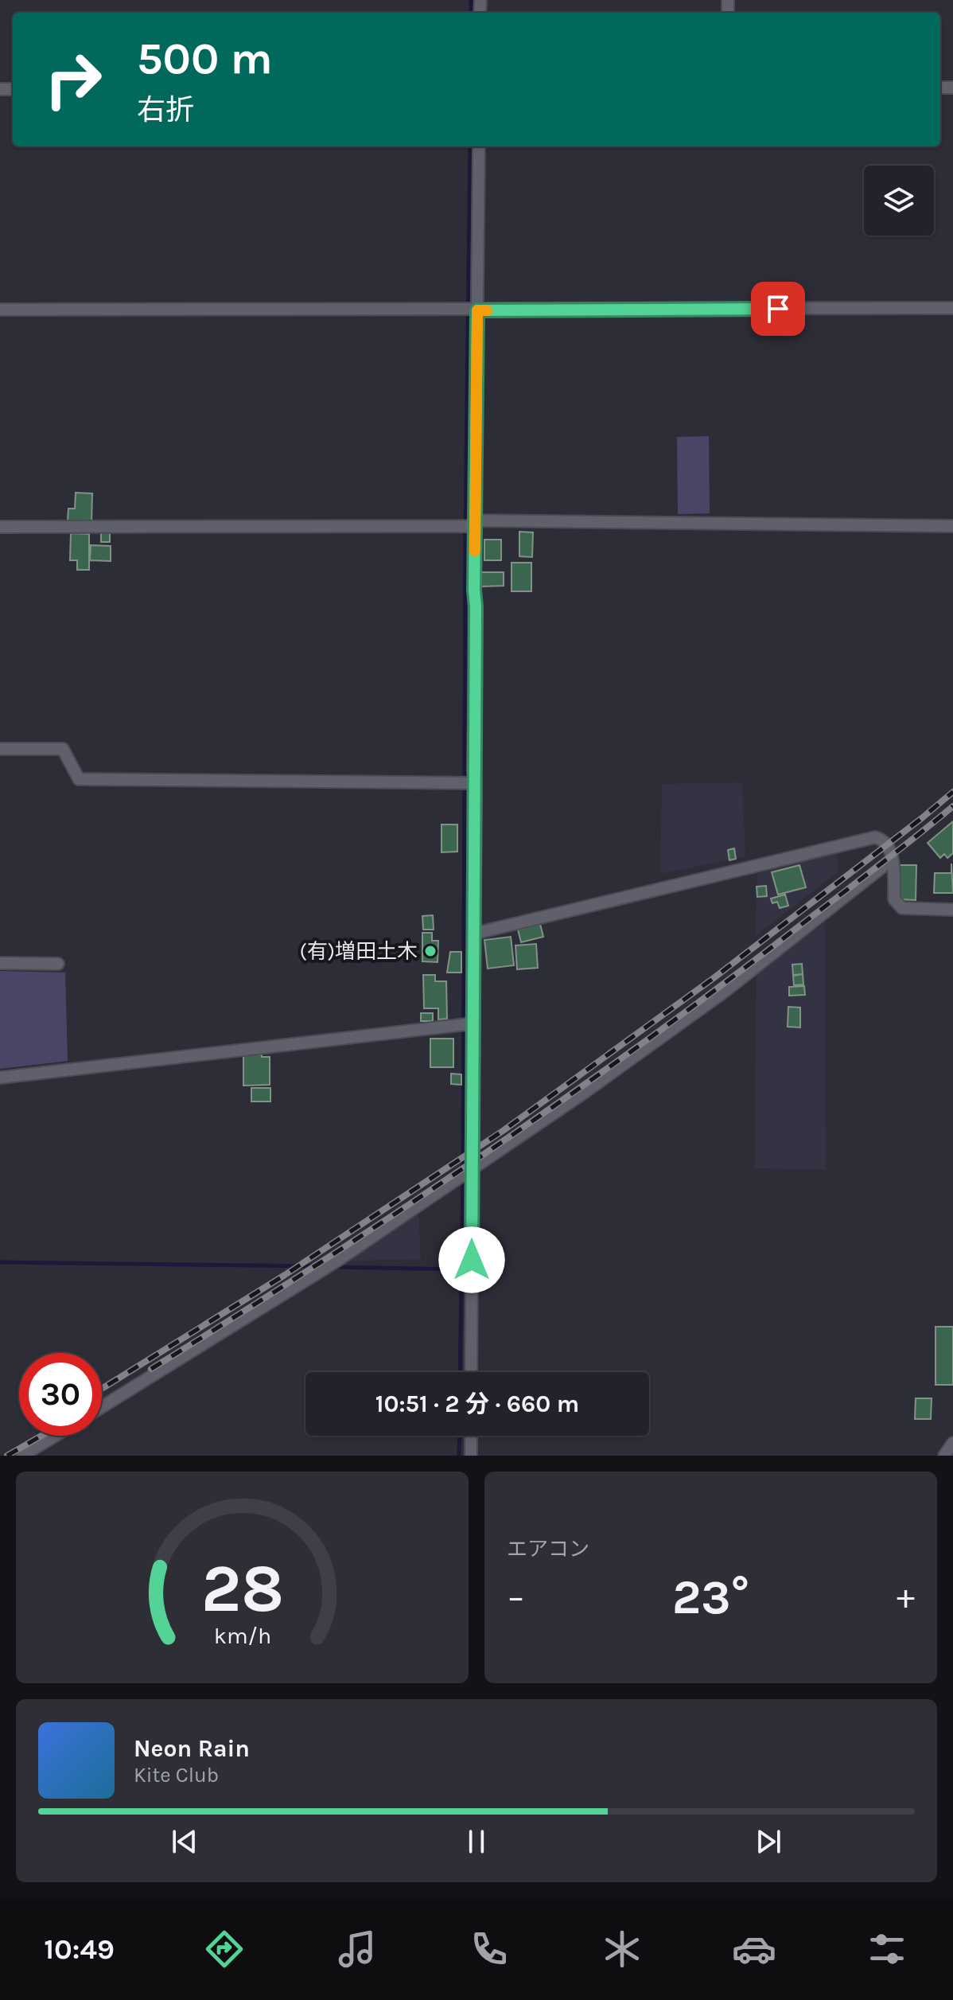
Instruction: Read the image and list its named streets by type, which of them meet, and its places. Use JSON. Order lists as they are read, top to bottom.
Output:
{
  "places": ["(有)増田土木"],
  "page": {
    "turn": ["500 m", "右折"],
    "limit": "30",
    "trip": "10:51 · 2 分 · 660 m",
    "tile": "エアコン",
    "heat": ["−", "23°", "+"],
    "song": ["Neon Rain", "Kite Club"],
    "tabs": "10:49",
    "gauge": ["28", "km/h"]
  }
}
